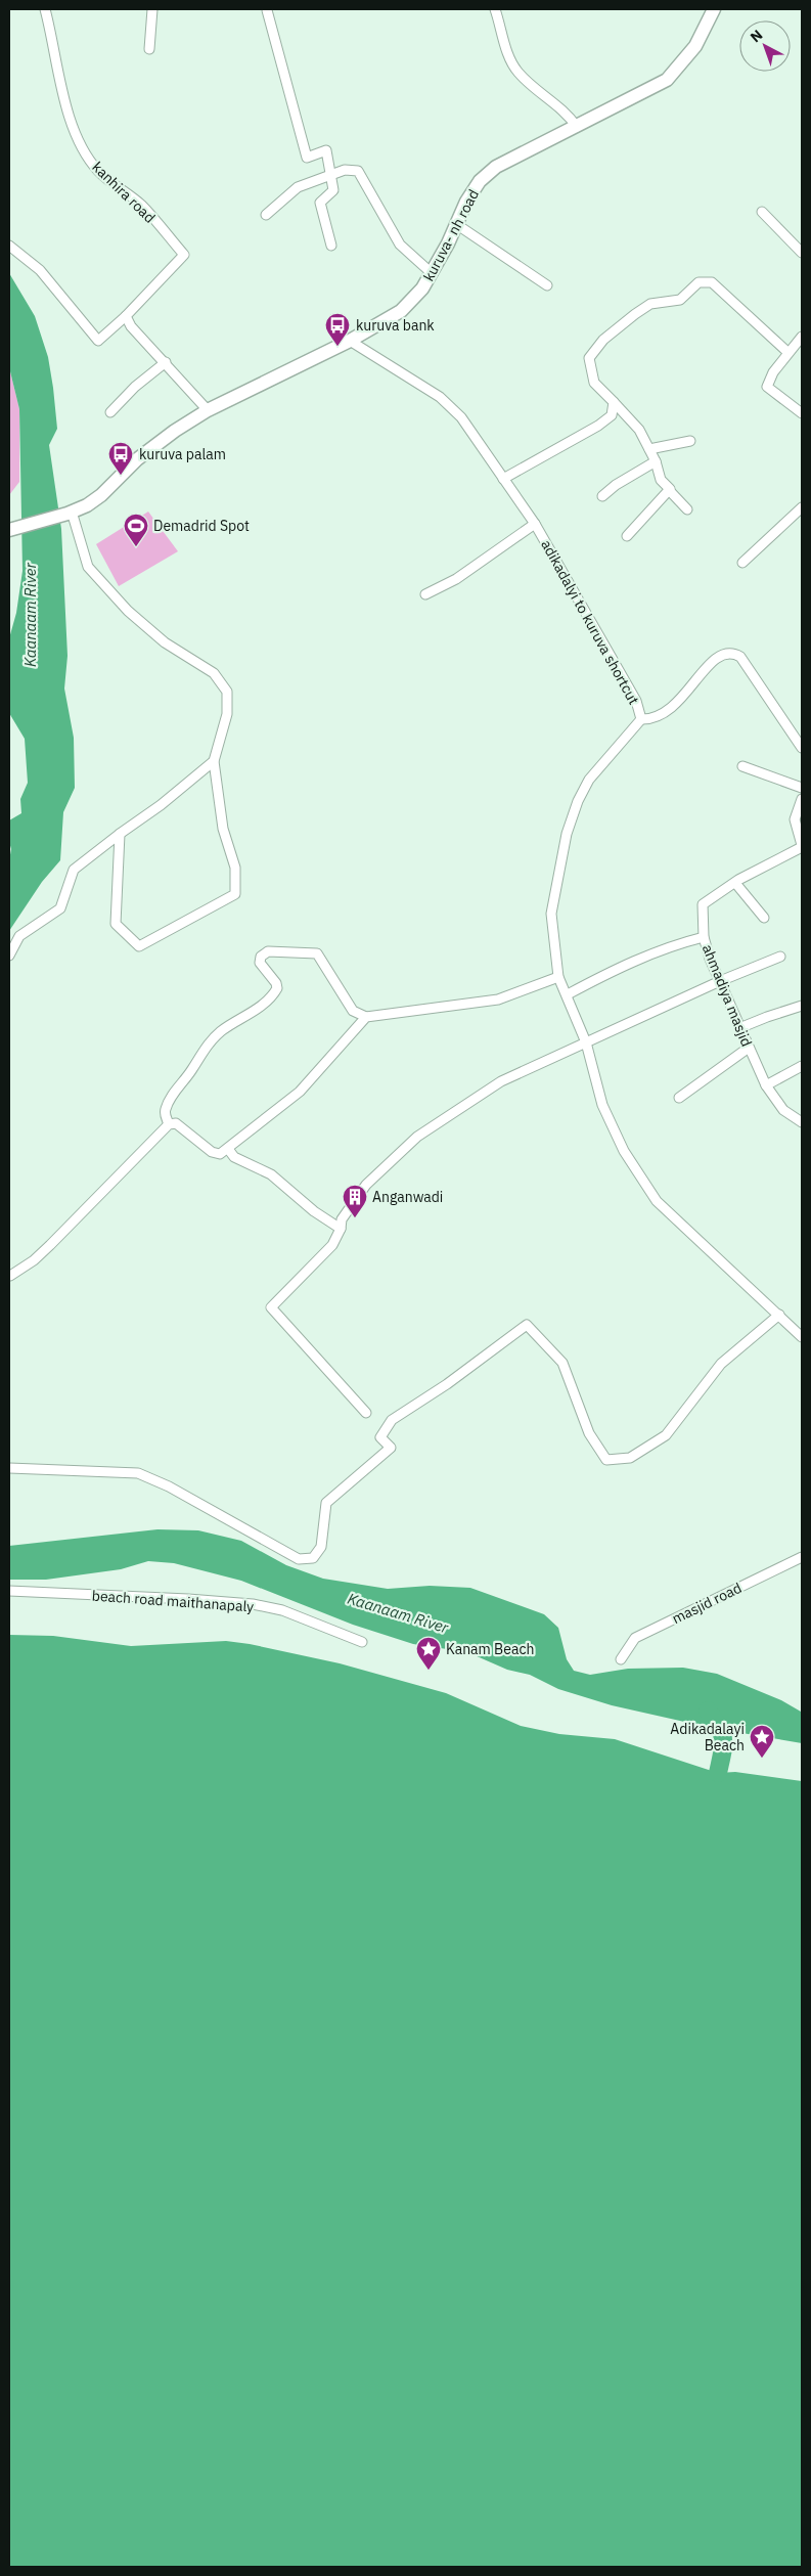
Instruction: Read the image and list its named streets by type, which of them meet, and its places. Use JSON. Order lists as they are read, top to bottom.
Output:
{
  "streets": {
    "main road": ["kuruva- nh road"],
    "street": [
      "kanhira road",
      "adikadalyi to kuruva shortcut",
      "ahmadiya masjid",
      "beach road maithanapaly",
      "masjid road"
    ]
  },
  "crossings": [
    ["kuruva- nh road", "adikadalyi to kuruva shortcut"]
  ],
  "water": ["Kaanaam River"],
  "places": {
    "bus stop": ["kuruva bank", "kuruva palam"],
    "sports": ["Demadrid Spot"],
    "building": ["Anganwadi"],
    "place": ["Kanam Beach", "Adikadalayi Beach"]
  },
  "north": "top left"
}
